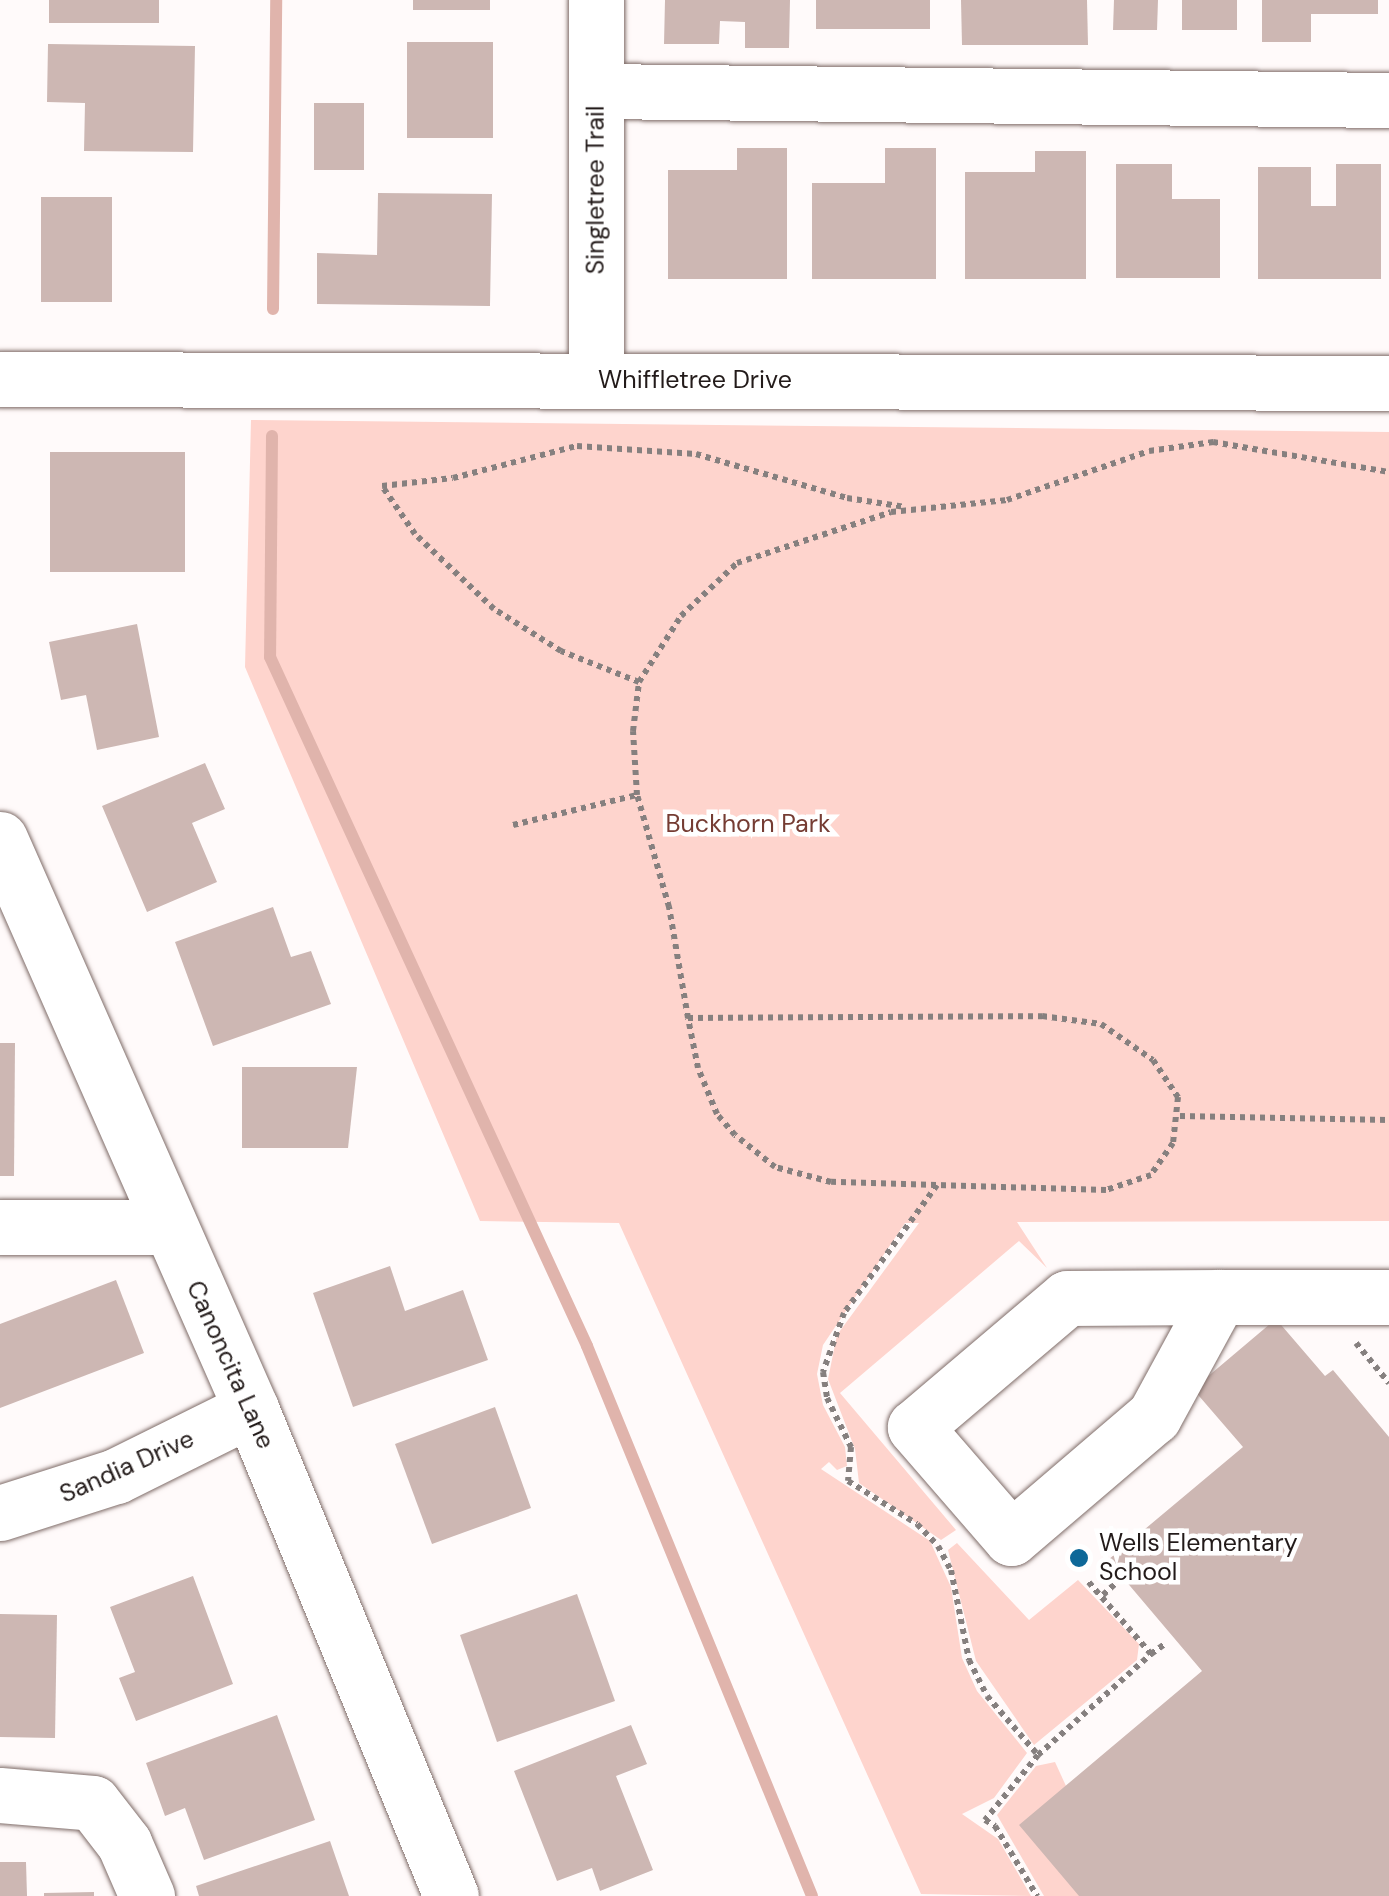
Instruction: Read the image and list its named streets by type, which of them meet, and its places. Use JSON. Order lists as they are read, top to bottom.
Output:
{
  "streets": {
    "street": [
      "Singletree Trail",
      "Whiffletree Drive",
      "Canoncita Lane",
      "Sandia Drive"
    ]
  },
  "crossings": [
    ["Singletree Trail", "Whiffletree Drive"],
    ["Canoncita Lane", "Sandia Drive"]
  ],
  "parks": ["Buckhorn Park"],
  "places": ["Wells Elementary School"]
}
